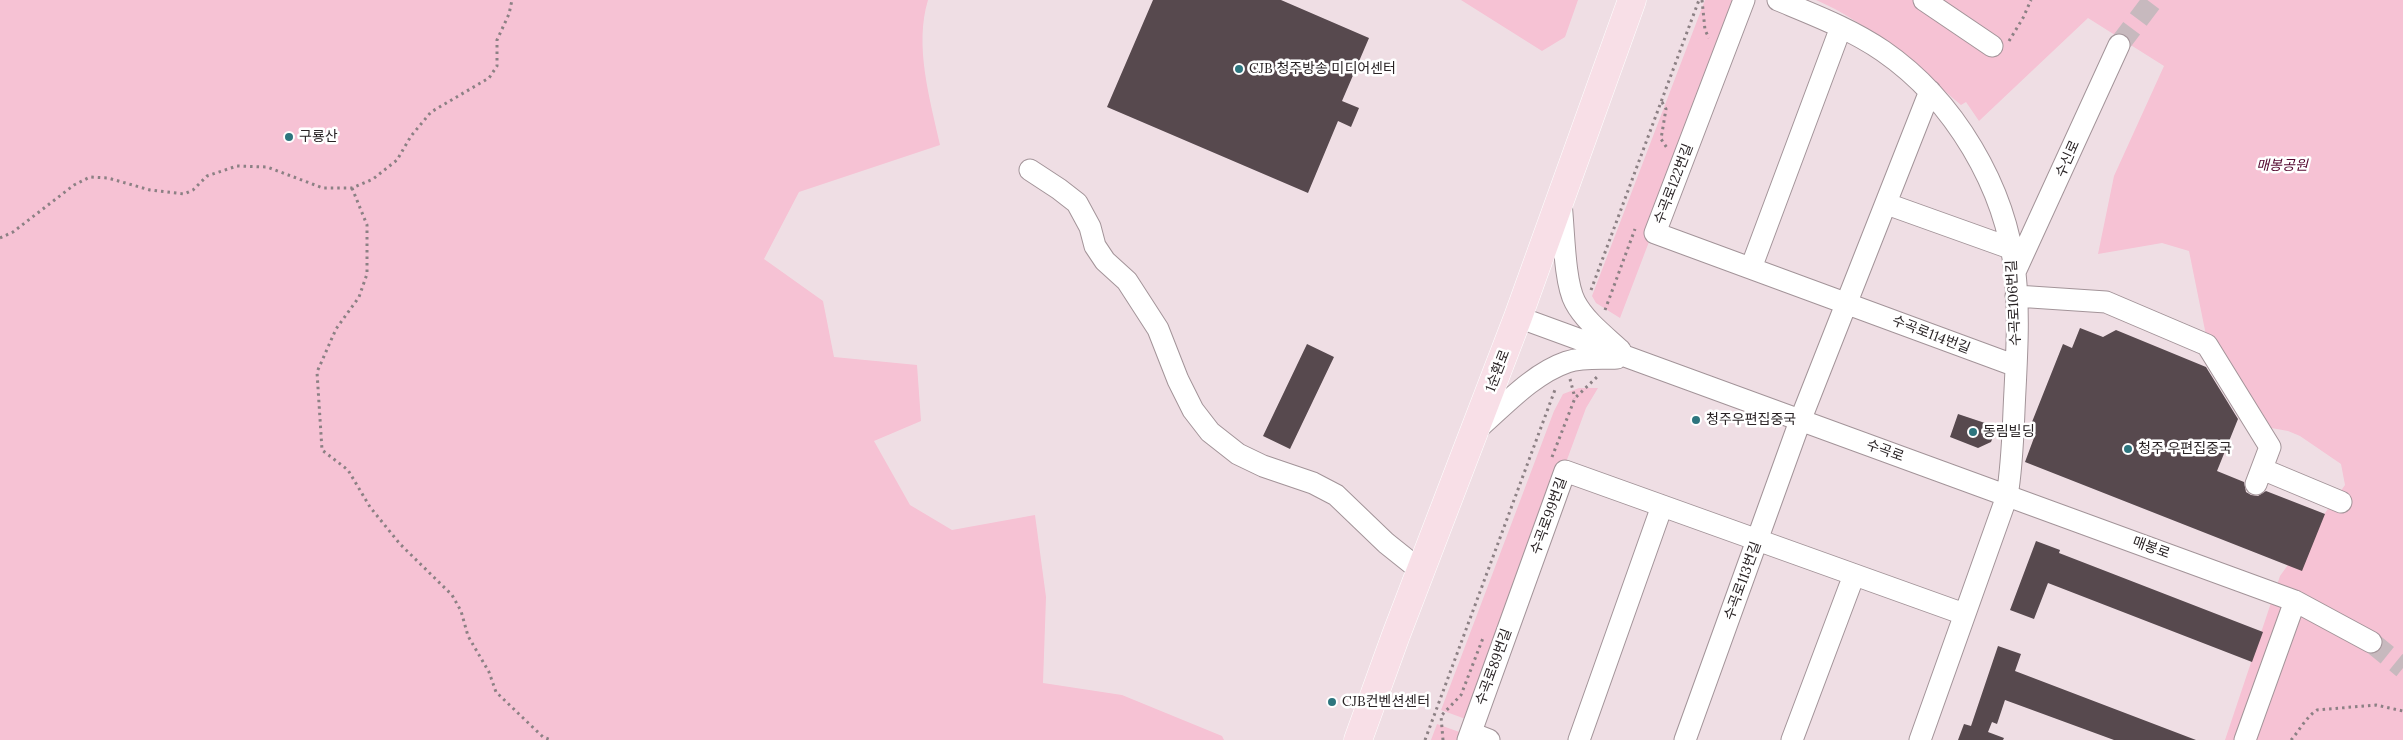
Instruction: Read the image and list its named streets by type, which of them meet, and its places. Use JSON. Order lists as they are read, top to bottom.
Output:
{
  "streets": {
    "main road": ["1순환로"],
    "street": [
      "수신로",
      "수곡로122번길",
      "수곡로106번길",
      "수곡로114번길",
      "수곡로",
      "수곡로99번길",
      "매봉로",
      "수곡로113번길",
      "수곡로89번길"
    ]
  },
  "crossings": [
    ["수신로", "수곡로106번길"],
    ["수곡로122번길", "수곡로114번길"],
    ["수곡로106번길", "수곡로114번길"],
    ["수곡로106번길", "수곡로"],
    ["수곡로106번길", "매봉로"],
    ["1순환로", "수곡로"],
    ["수곡로", "매봉로"],
    ["수곡로", "수곡로113번길"],
    ["수곡로99번길", "수곡로113번길"],
    ["수곡로99번길", "수곡로89번길"]
  ],
  "parks": ["매봉공원"],
  "places": [
    "CJB 청주방송 미디어센터",
    "구룡산",
    "청주우편집중국",
    "동림빌딩",
    "청주 우편집중국",
    "CJB컨벤션센터"
  ]
}
